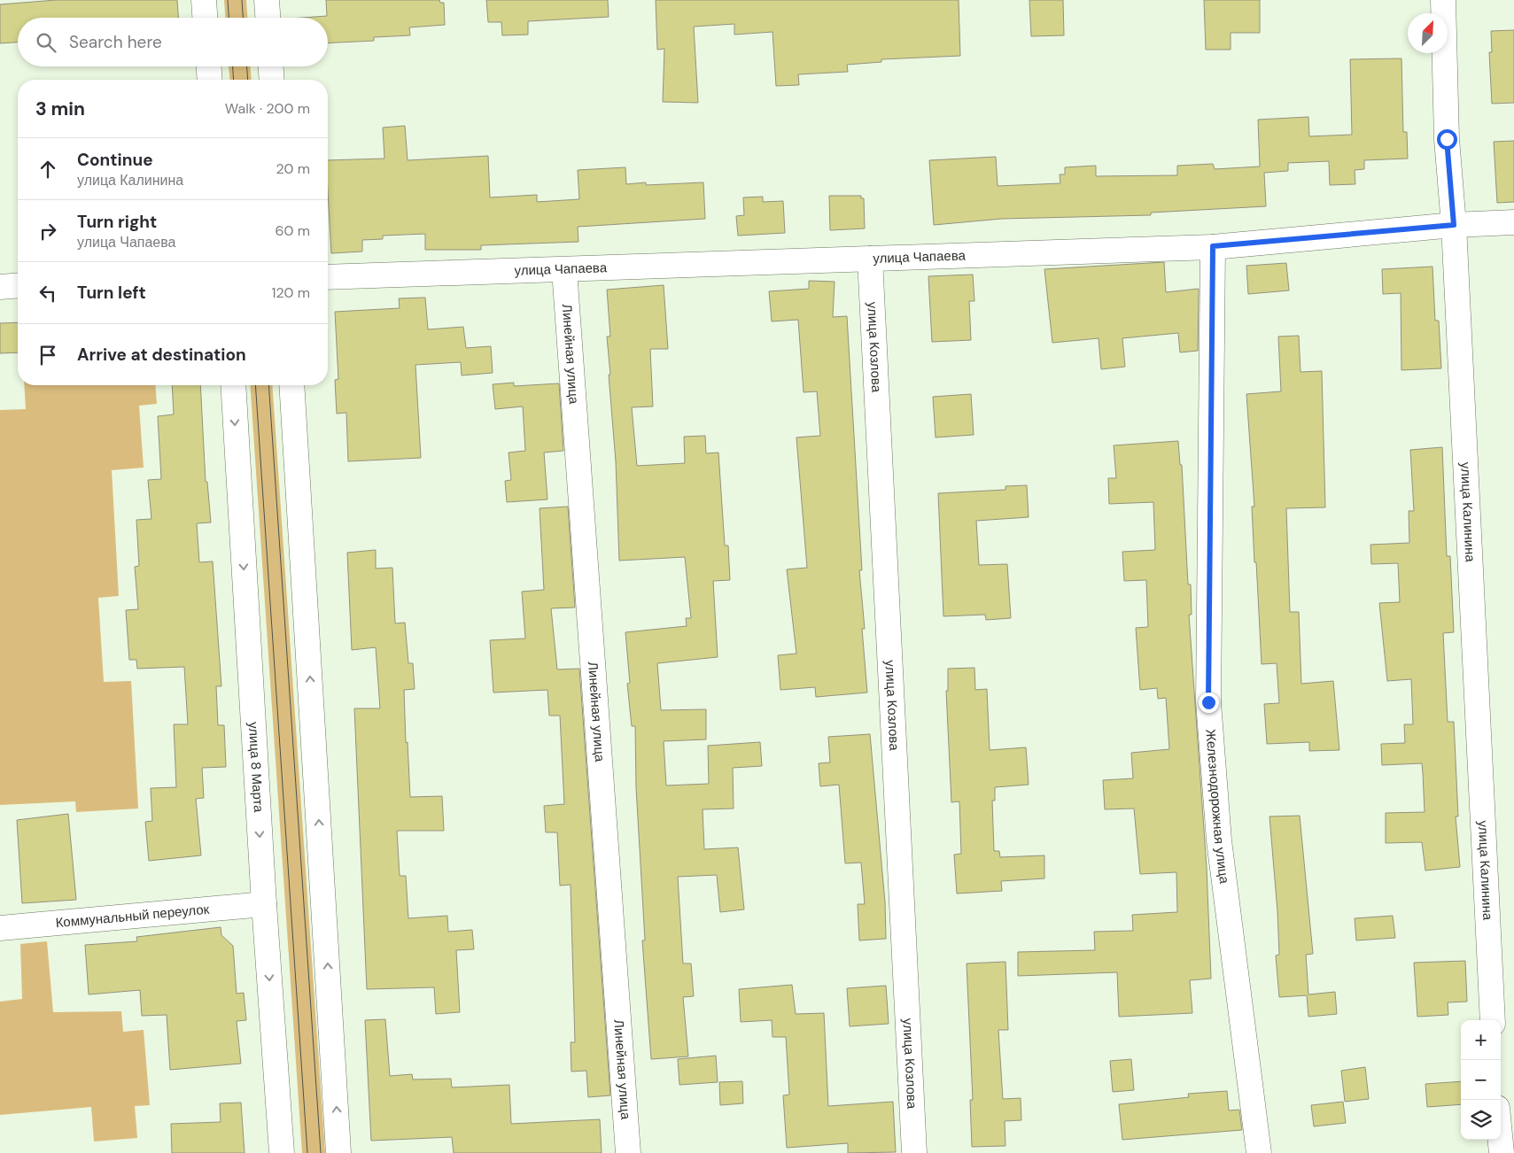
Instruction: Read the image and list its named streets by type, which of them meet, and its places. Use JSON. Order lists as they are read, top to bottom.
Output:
{
  "streets": {
    "street": [
      "улица Чапаева",
      "улица Козлова",
      "Линейная улица",
      "улица Калинина",
      "улица 8 Марта",
      "Железнодорожная улица",
      "Коммунальный переулок"
    ]
  },
  "crossings": [
    ["улица Чапаева", "улица Козлова"],
    ["улица Чапаева", "Линейная улица"],
    ["улица Чапаева", "улица Калинина"],
    ["улица Чапаева", "Железнодорожная улица"],
    ["улица 8 Марта", "Коммунальный переулок"]
  ],
  "north": "top right",
  "page": {
    "search": "Search here",
    "heading": ["3 min", "Walk · 200 m"],
    "list": [
      ["Continue", "улица Калинина", "20 m"],
      ["Turn right", "улица Чапаева", "60 m"],
      ["Turn left", "120 m"],
      "Arrive at destination"
    ],
    "map_buttons": ["+", "−"]
  }
}
